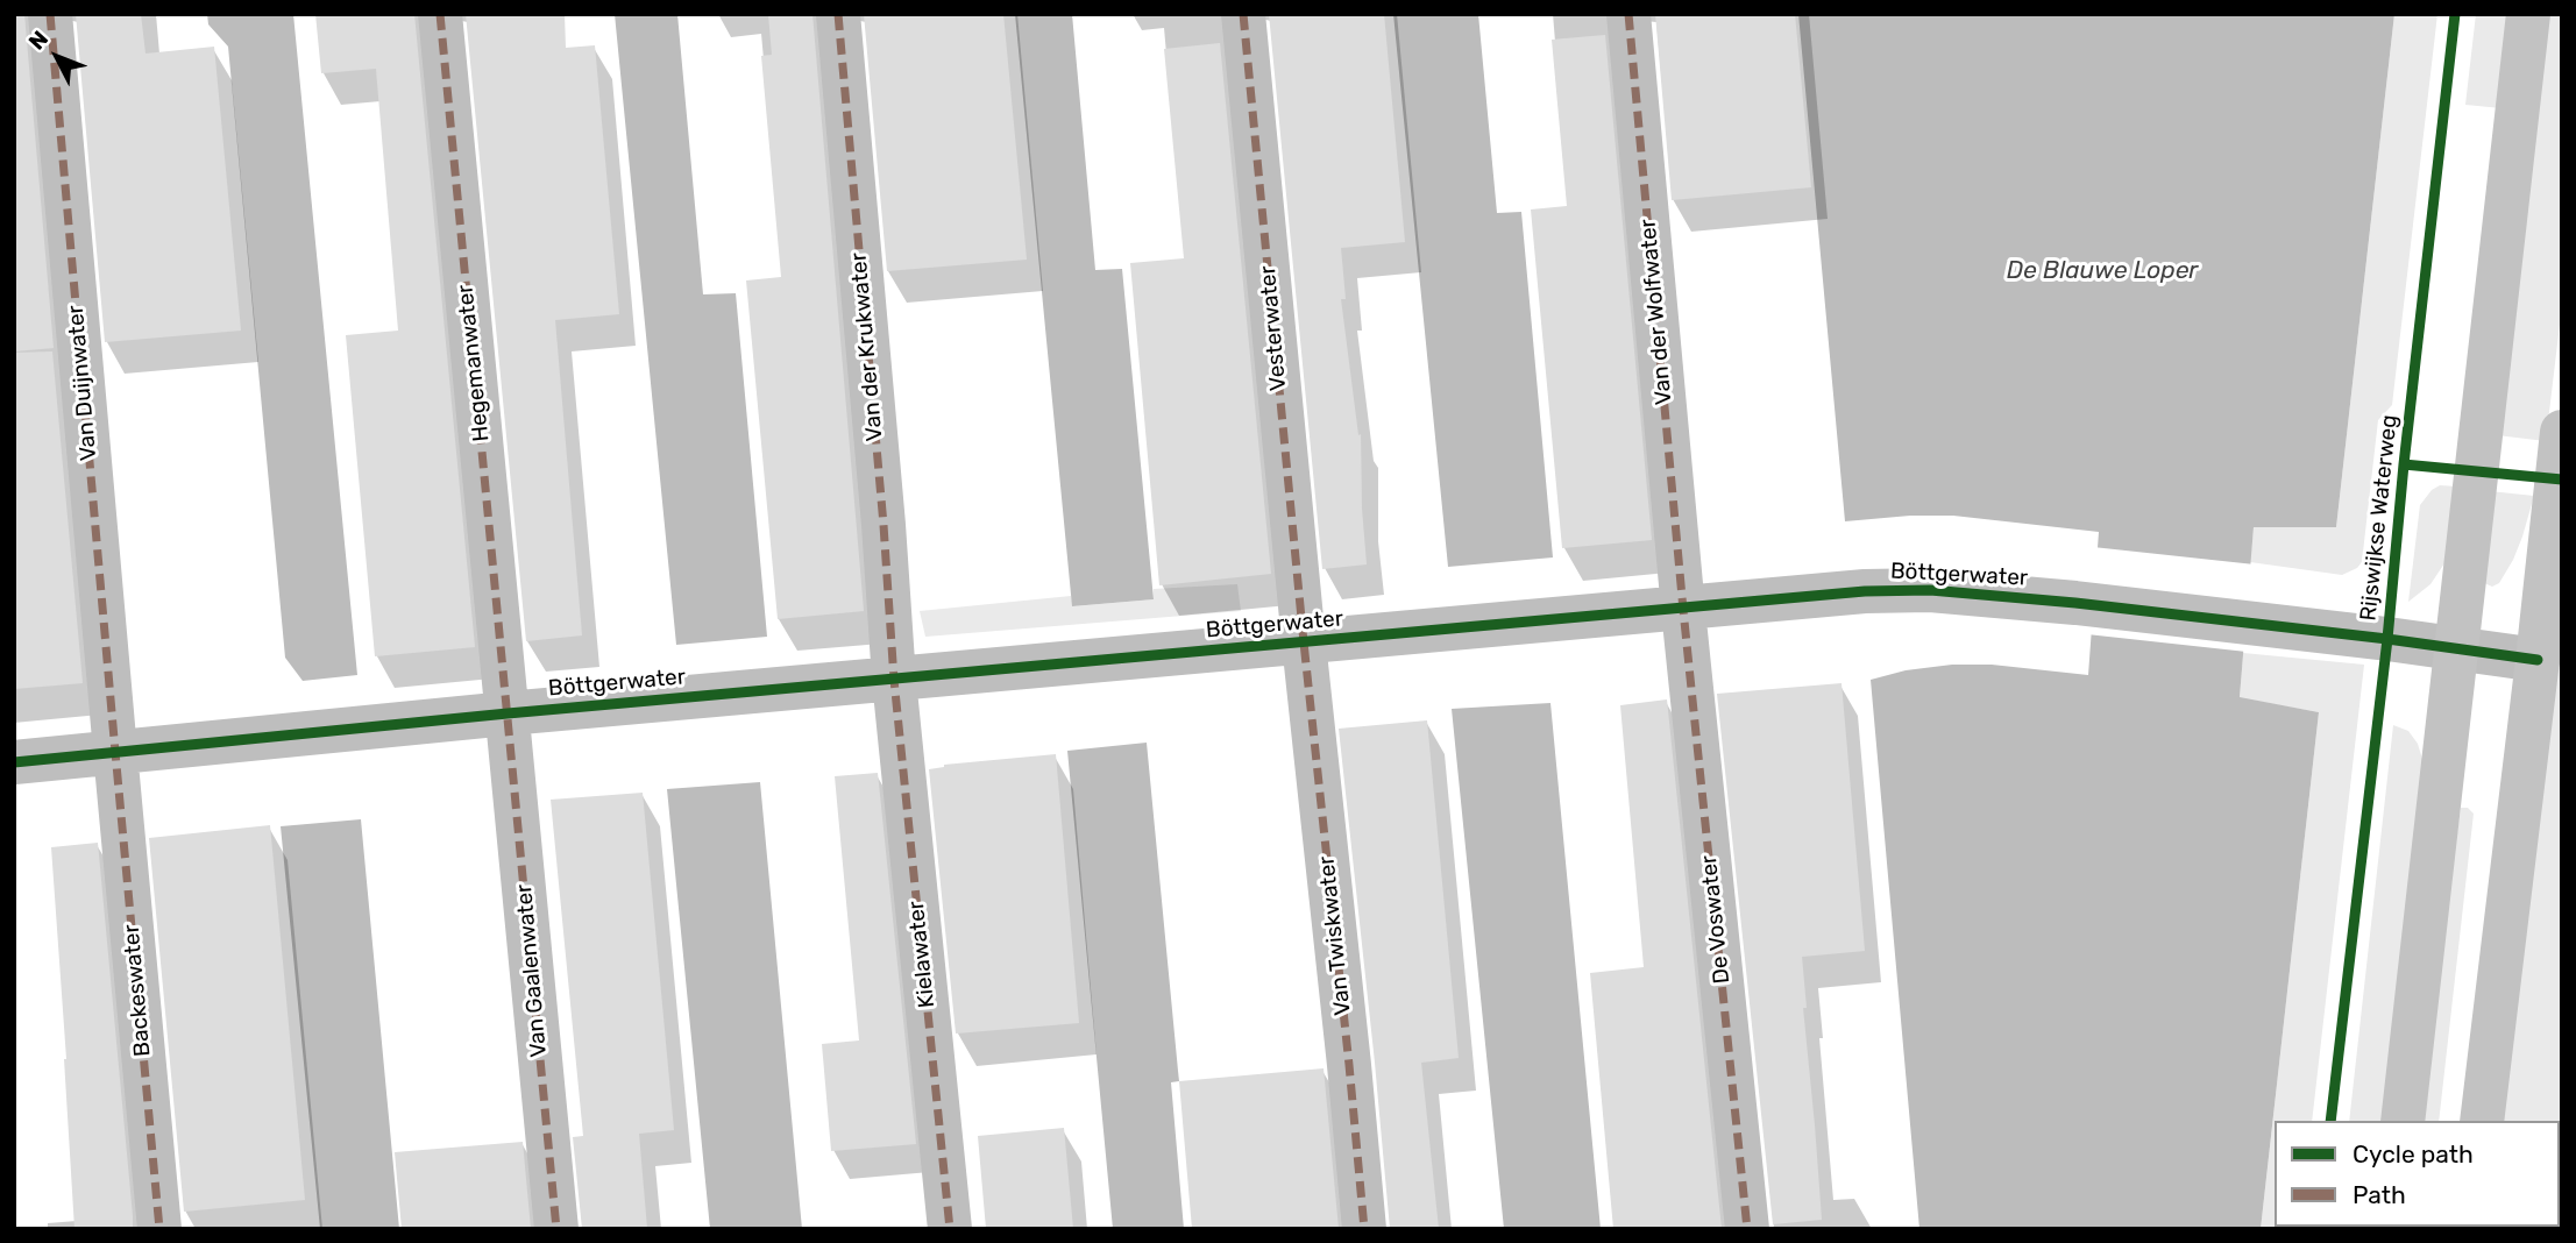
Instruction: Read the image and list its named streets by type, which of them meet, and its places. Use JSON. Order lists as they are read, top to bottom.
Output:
{
  "streets": {
    "street": [
      "Van der Wolfwater",
      "Vesterwater",
      "Van der Krukwater",
      "Hegemanwater",
      "Van Duijnwater",
      "Böttgerwater",
      "De Voswater",
      "Van Twiskwater",
      "Kielawater",
      "Van Gaalenwater",
      "Backeswater"
    ],
    "cycle path": ["Rijswijkse Waterweg"]
  },
  "crossings": [
    ["Van der Wolfwater", "Böttgerwater"],
    ["Van der Wolfwater", "De Voswater"],
    ["Vesterwater", "Böttgerwater"],
    ["Vesterwater", "Van Twiskwater"],
    ["Van der Krukwater", "Böttgerwater"],
    ["Van der Krukwater", "Kielawater"],
    ["Hegemanwater", "Böttgerwater"],
    ["Hegemanwater", "Van Gaalenwater"],
    ["Van Duijnwater", "Böttgerwater"],
    ["Van Duijnwater", "Backeswater"],
    ["Böttgerwater", "De Voswater"],
    ["Böttgerwater", "Van Twiskwater"],
    ["Böttgerwater", "Kielawater"],
    ["Böttgerwater", "Van Gaalenwater"],
    ["Böttgerwater", "Backeswater"]
  ],
  "water": ["De Blauwe Loper"],
  "legend": ["Cycle path", "Path"],
  "north": "top left"
}
